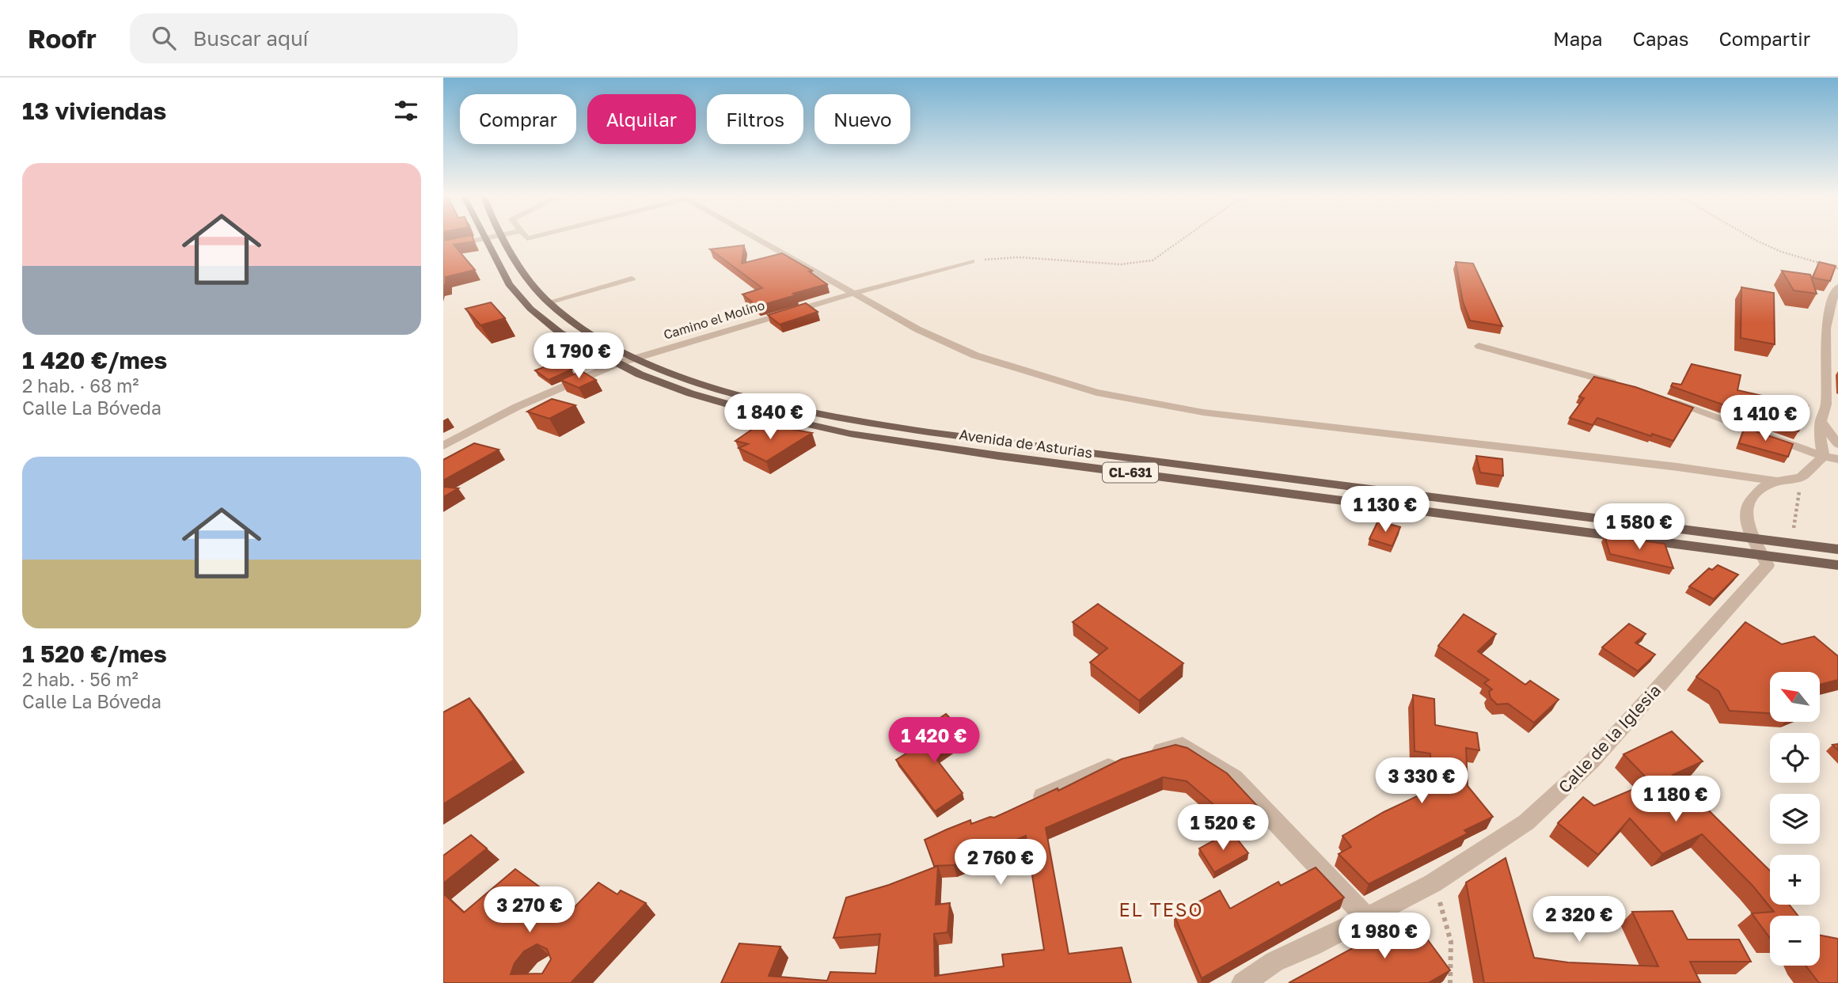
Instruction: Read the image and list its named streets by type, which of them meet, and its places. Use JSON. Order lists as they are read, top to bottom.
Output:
{
  "streets": {
    "main road": ["Avenida de Asturias", "CL-631"],
    "street": ["Camino el Molino", "Calle de la Iglesia"]
  },
  "crossings": [
    ["Camino el Molino", "Avenida de Asturias"],
    ["Avenida de Asturias", "Calle de la Iglesia"]
  ],
  "districts": ["EL TESO"],
  "north": "top left",
  "page": {
    "header": "Roofr",
    "search": "Buscar aquí",
    "nav": ["Mapa", "Capas", "Compartir"],
    "heading": "13 viviendas",
    "chip": [
      "Comprar",
      "Alquilar",
      "Filtros",
      "Nuevo"
    ],
    "list": [
      {
        "name": "1 420 €/mes",
        "note": "2 hab. · 68 m² · Calle La Bóveda"
      },
      {
        "name": "1 520 €/mes",
        "note": "2 hab. · 56 m² · Calle La Bóveda"
      }
    ],
    "price": [
      "1 790 €",
      "1 840 €",
      "1 410 €",
      "1 130 €",
      "1 580 €",
      "1 420 €",
      "3 330 €",
      "1 180 €",
      "1 520 €",
      "2 760 €",
      "3 270 €",
      "2 320 €",
      "1 980 €"
    ],
    "map_buttons": ["+", "−"]
  }
}
